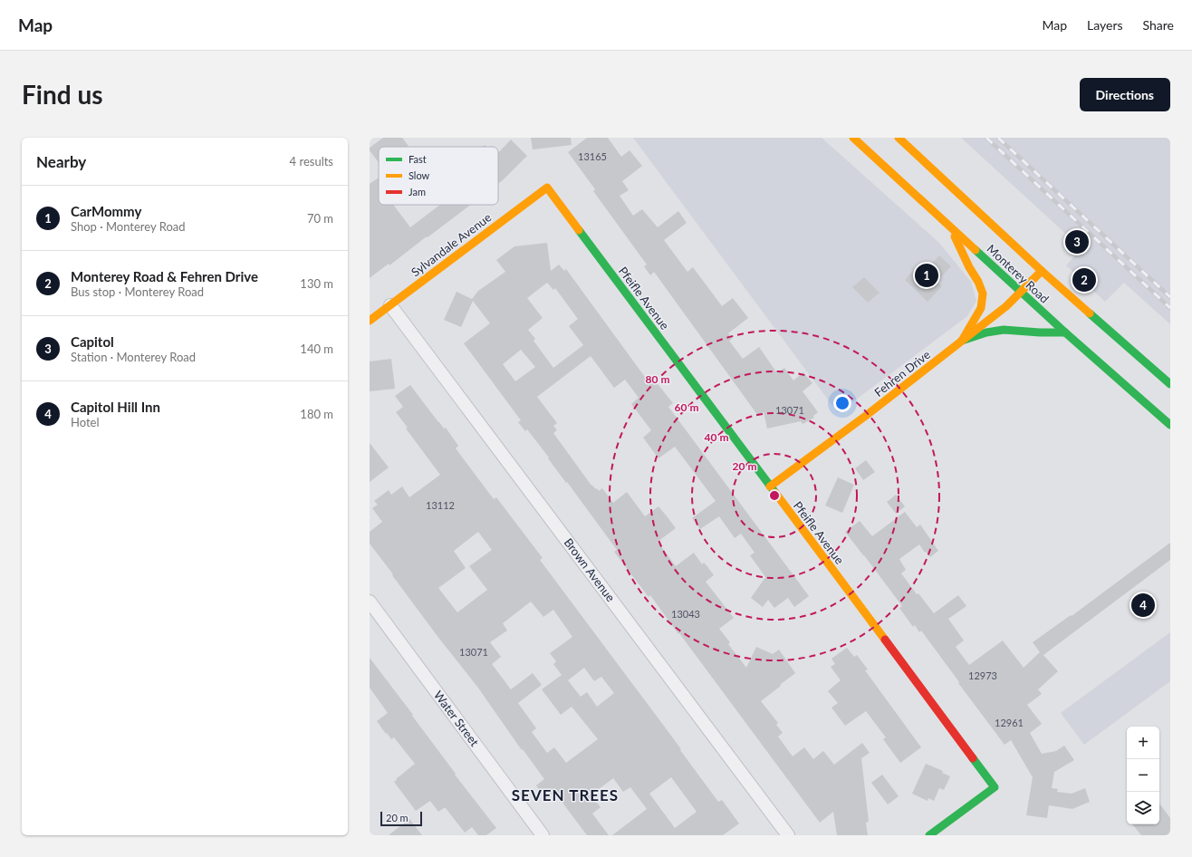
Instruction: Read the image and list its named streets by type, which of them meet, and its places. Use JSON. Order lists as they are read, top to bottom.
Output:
{
  "streets": {
    "street": [
      "Sylvandale Avenue",
      "Monterey Road",
      "Pfeifle Avenue",
      "Fehren Drive",
      "Brown Avenue",
      "Water Street"
    ]
  },
  "crossings": [
    ["Sylvandale Avenue", "Pfeifle Avenue"],
    ["Sylvandale Avenue", "Brown Avenue"],
    ["Monterey Road", "Fehren Drive"],
    ["Pfeifle Avenue", "Fehren Drive"]
  ],
  "districts": ["SEVEN TREES"],
  "house_numbers": [
    "13165",
    "13071",
    "13112",
    "13043",
    "13071",
    "12973",
    "12961"
  ],
  "legend": ["Fast", "Slow", "Jam"],
  "scale_bar": "20 m",
  "page": {
    "header": "Map",
    "nav": ["Map", "Layers", "Share"],
    "buttons": "Directions",
    "title": "Find us",
    "heading": ["Nearby", "4 results"],
    "list": [
      {
        "mark": "1",
        "name": "CarMommy",
        "note": "Shop · Monterey Road",
        "value": "70 m"
      },
      {
        "mark": "2",
        "name": "Monterey Road & Fehren Drive",
        "note": "Bus stop · Monterey Road",
        "value": "130 m"
      },
      {
        "mark": "3",
        "name": "Capitol",
        "note": "Station · Monterey Road",
        "value": "140 m"
      },
      {
        "mark": "4",
        "name": "Capitol Hill Inn",
        "note": "Hotel",
        "value": "180 m"
      }
    ],
    "pins": [
      "3",
      "1",
      "2",
      "4"
    ],
    "map_buttons": ["+", "−"],
    "scale": "20 m"
  },
  "rings": [
    "80 m",
    "60 m",
    "40 m",
    "20 m"
  ]
}
